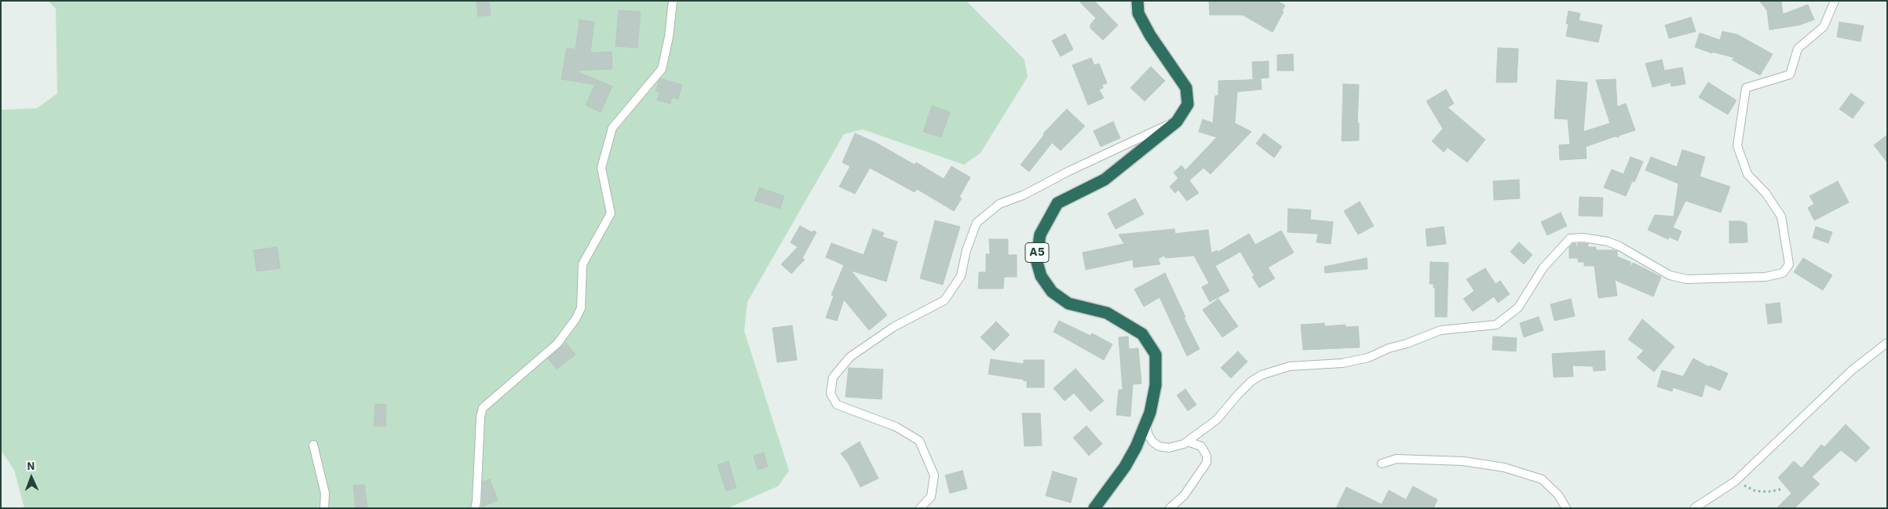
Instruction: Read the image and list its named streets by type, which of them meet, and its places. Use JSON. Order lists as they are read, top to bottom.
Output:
{
  "streets": {
    "highway": ["A5"]
  },
  "north": "top"
}
